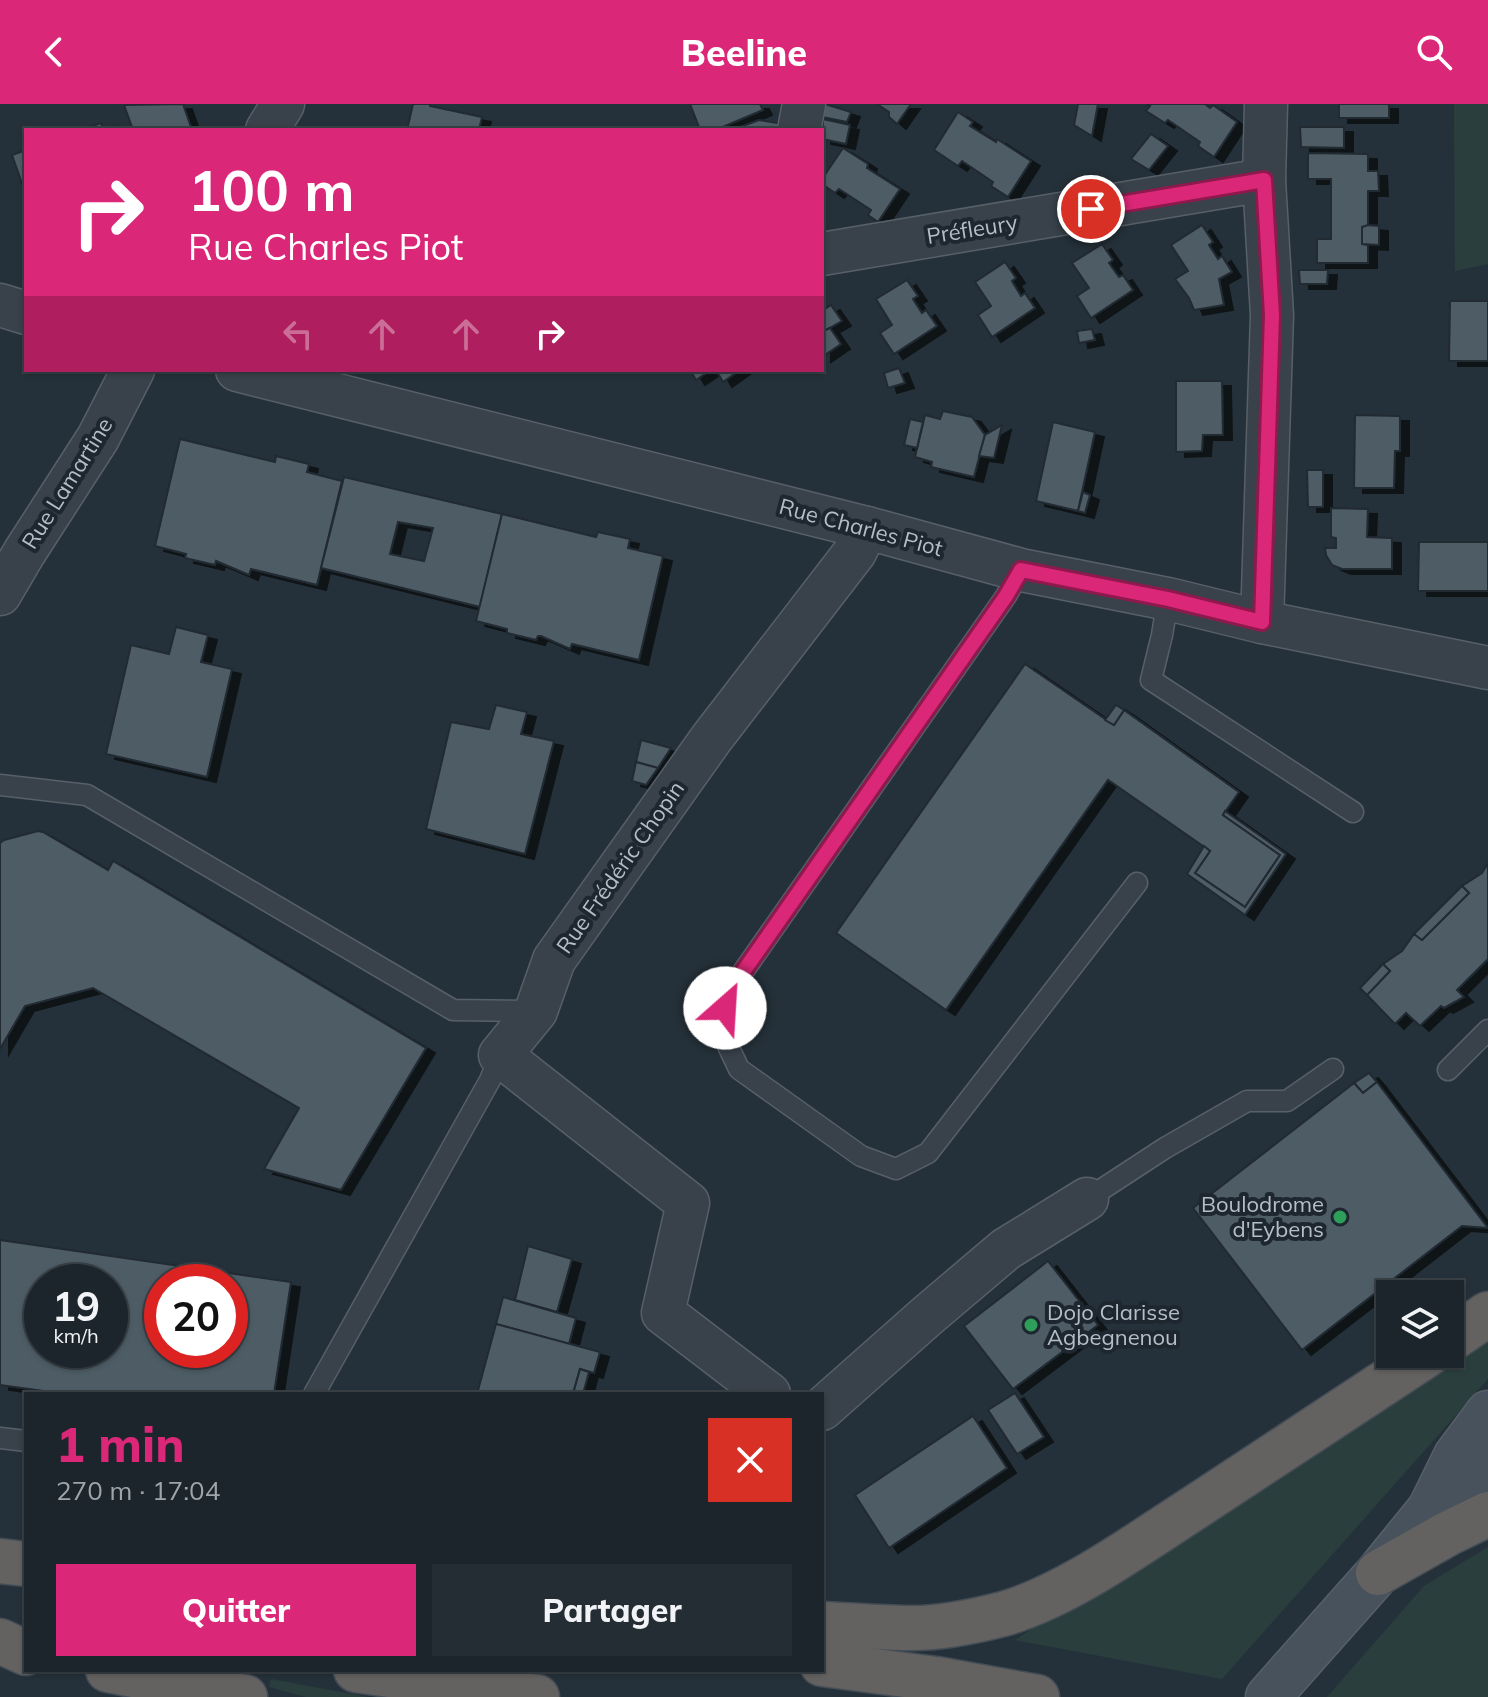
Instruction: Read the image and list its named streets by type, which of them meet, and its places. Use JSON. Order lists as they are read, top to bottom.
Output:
{
  "streets": {
    "street": [
      "Préfleury",
      "Rue Lamartine",
      "Rue Charles Piot",
      "Rue Frédéric Chopin"
    ]
  },
  "crossings": [
    ["Rue Charles Piot", "Rue Frédéric Chopin"]
  ],
  "places": ["Boulodrome d'Eybens", "Dojo Clarisse Agbegnenou"],
  "page": {
    "header": "Beeline",
    "turn": ["100 m", "Rue Charles Piot"],
    "speed": "19 km/h",
    "limit": "20",
    "heading": ["1 min", "270 m · 17:04"],
    "buttons": ["Quitter", "Partager"]
  }
}
